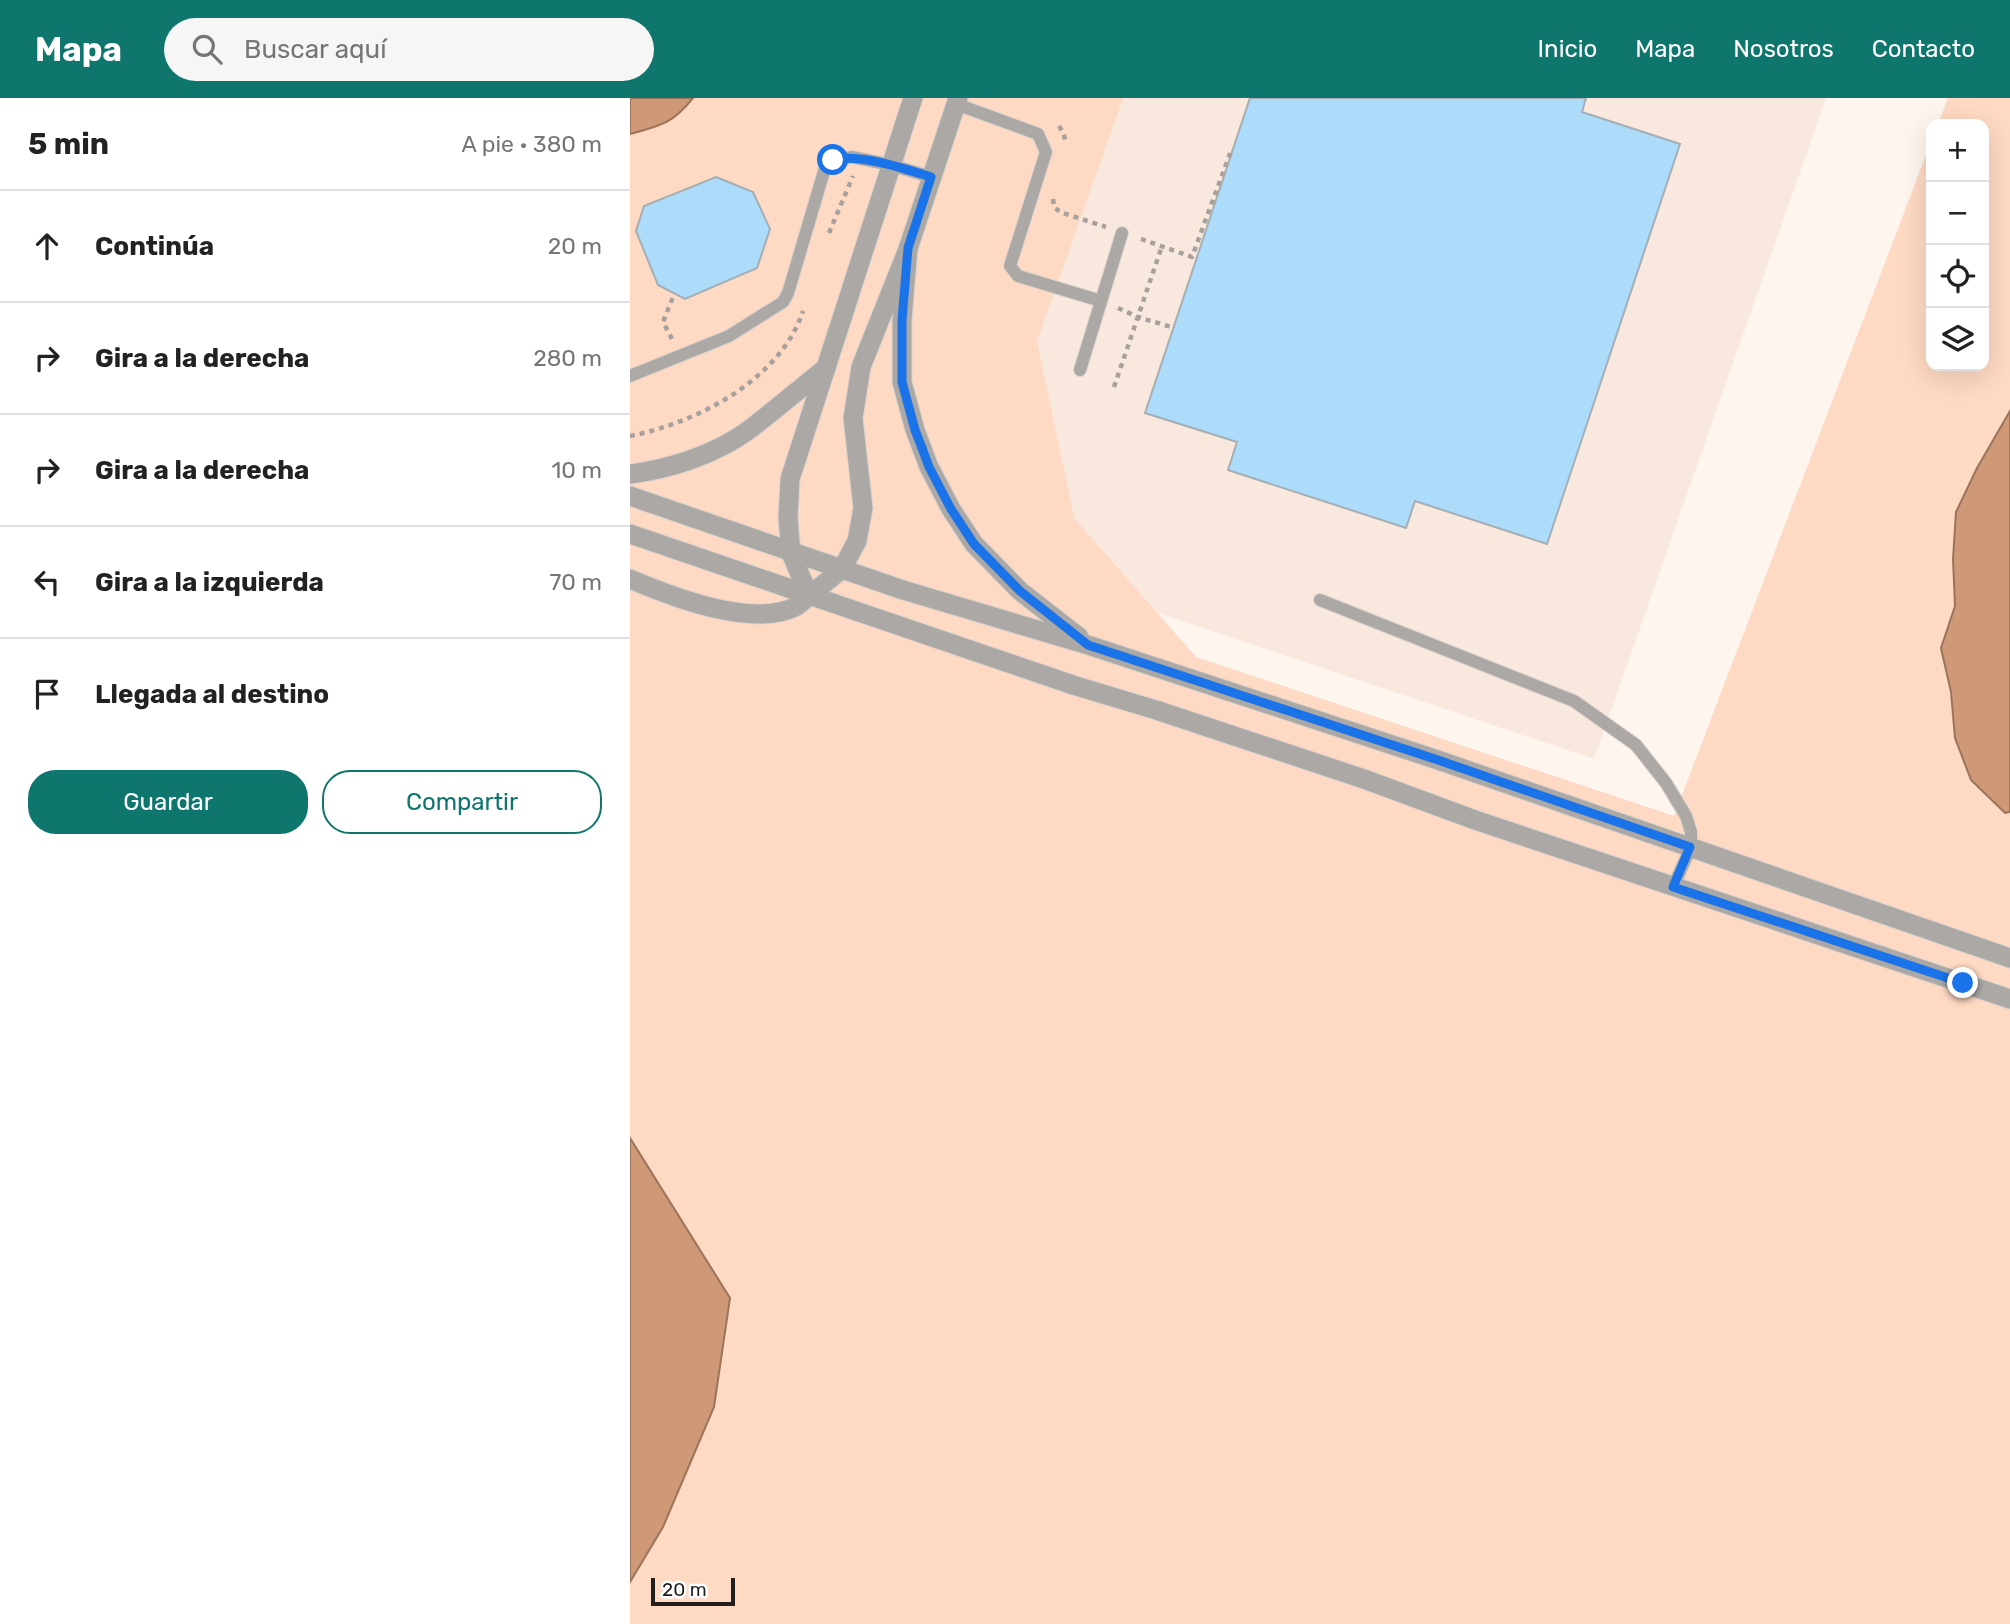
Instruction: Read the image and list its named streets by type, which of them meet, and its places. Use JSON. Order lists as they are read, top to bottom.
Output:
{
  "scale_bar": "20 m",
  "page": {
    "header": "Mapa",
    "search": "Buscar aquí",
    "nav": [
      "Inicio",
      "Mapa",
      "Nosotros",
      "Contacto"
    ],
    "heading": ["5 min", "A pie · 380 m"],
    "map_buttons": ["+", "−"],
    "list": [
      ["Continúa", "20 m"],
      ["Gira a la derecha", "280 m"],
      ["Gira a la derecha", "10 m"],
      ["Gira a la izquierda", "70 m"],
      "Llegada al destino"
    ],
    "buttons": ["Guardar", "Compartir"],
    "scale": "20 m"
  }
}
